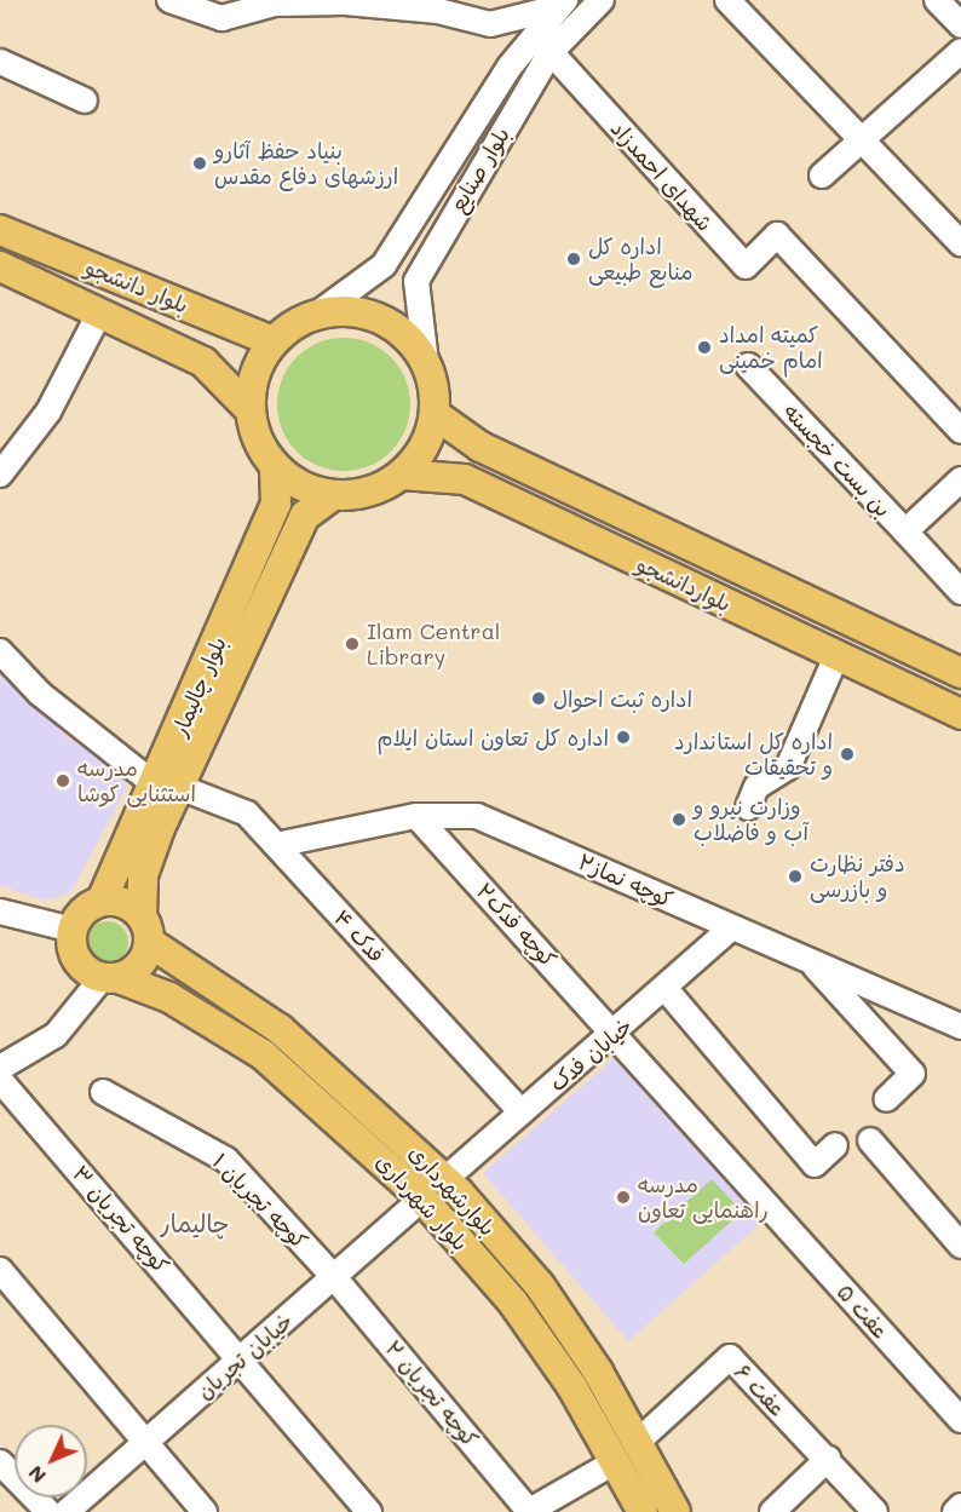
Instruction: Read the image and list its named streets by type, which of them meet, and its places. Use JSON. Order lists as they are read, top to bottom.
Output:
{
  "streets": {
    "main road": [
      "بلوار دانشجو",
      "بلواردانشجو",
      "بلوار چالیمار",
      "بلوارشهرداری",
      "بلوار شهرداری"
    ],
    "street": [
      "بلوار صنایع",
      "شهدای احمدزاد",
      "بن بست خجسته",
      "کوچه نماز۲",
      "کوچه فدک۲",
      "فدک ۴",
      "خیابان فدک",
      "کوچه تجریان ۱",
      "کوچه تجریان ۳",
      "عفت ۵",
      "خیابان تجریان",
      "عفت ۶",
      "کوچه تجریان ۲"
    ]
  },
  "crossings": [
    ["بلوار صنایع", "شهدای احمدزاد"],
    ["بلوار صنایع", "بلوار دانشجو"],
    ["بلوار صنایع", "بلواردانشجو"],
    ["بلوار صنایع", "بلوار چالیمار"],
    ["بلوار دانشجو", "بلواردانشجو"],
    ["بلوار دانشجو", "بلوار چالیمار"],
    ["بلواردانشجو", "بلوار چالیمار"],
    ["بلوار چالیمار", "فدک ۴"],
    ["بلوار چالیمار", "بلوارشهرداری"],
    ["بلوار چالیمار", "بلوار شهرداری"],
    ["کوچه نماز۲", "کوچه فدک۲"],
    ["کوچه نماز۲", "فدک ۴"],
    ["کوچه نماز۲", "خیابان فدک"],
    ["کوچه فدک۲", "خیابان فدک"],
    ["کوچه فدک۲", "عفت ۵"],
    ["فدک ۴", "خیابان فدک"],
    ["خیابان فدک", "بلوارشهرداری"],
    ["بلوارشهرداری", "بلوار شهرداری"],
    ["بلوارشهرداری", "عفت ۶"],
    ["کوچه تجریان ۱", "خیابان تجریان"],
    ["کوچه تجریان ۱", "کوچه تجریان ۲"],
    ["بلوار شهرداری", "خیابان تجریان"],
    ["کوچه تجریان ۳", "خیابان تجریان"],
    ["خیابان تجریان", "کوچه تجریان ۲"]
  ],
  "districts": ["چالیمار"],
  "places": [
    "بنیاد حفظ آثارو ارزشهای دفاع مقدس",
    "اداره کل منابع طبیعی",
    "کمیته امداد امام خمینی",
    "Ilam Central Library",
    "اداره ثبت احوال",
    "اداره کل تعاون استان ایلام",
    "اداره کل استاندارد و تحقیقات",
    "مدرسه استثنایی کوشا",
    "وزارت نیرو و آب و فاضلاب",
    "دفتر نظارت و بازرسی",
    "مدرسه راهنمایی تعاون"
  ],
  "north": "bottom left"
}
